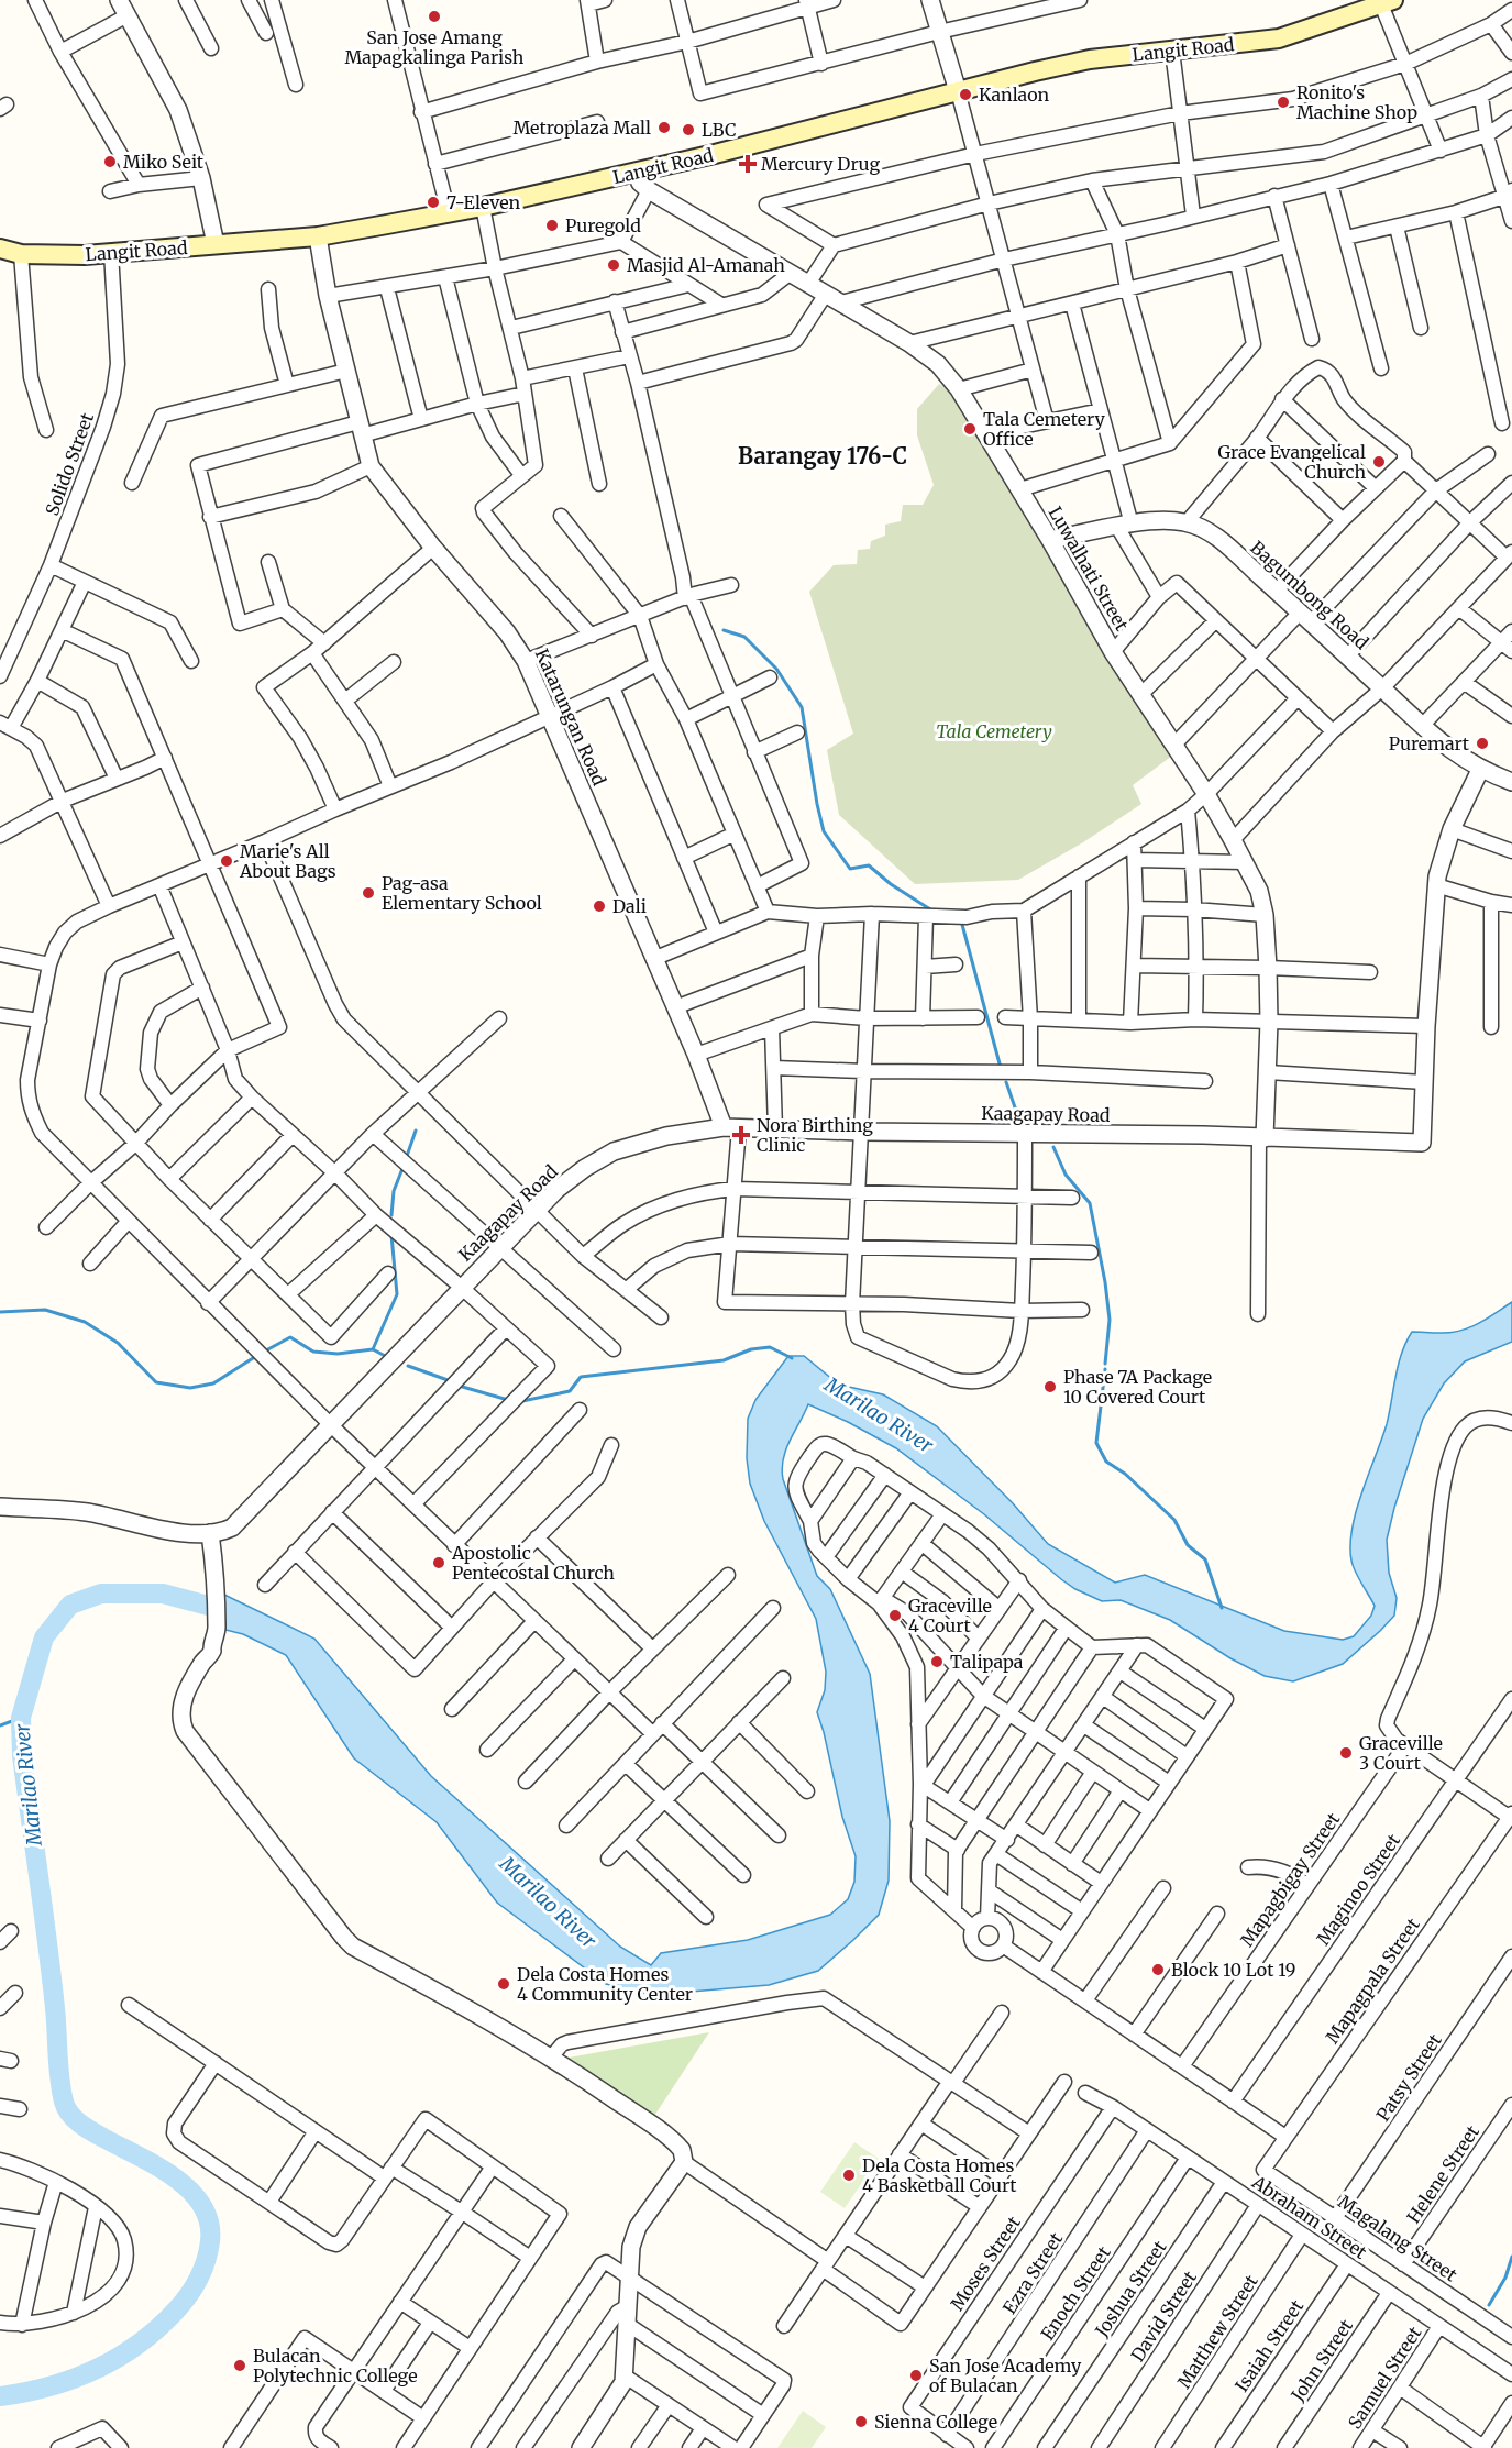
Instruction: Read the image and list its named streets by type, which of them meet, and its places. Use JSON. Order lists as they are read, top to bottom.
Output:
{
  "streets": {
    "main road": ["Langit Road"],
    "street": [
      "Solido Street",
      "Luwalhati Street",
      "Bagumbong Road",
      "Katarungan Road",
      "Kaagapay Road",
      "Mapagbigay Street",
      "Maginoo Street",
      "Mapagpala Street",
      "Patsy Street",
      "Helene Street",
      "Abraham Street",
      "Magalang Street",
      "Moses Street",
      "Ezra Street",
      "Joshua Street",
      "Enoch Street",
      "David Street",
      "Matthew Street",
      "Isaiah Street",
      "John Street",
      "Samuel Street"
    ]
  },
  "crossings": [
    ["Langit Road", "Solido Street"],
    ["Langit Road", "Luwalhati Street"],
    ["Langit Road", "Katarungan Road"],
    ["Luwalhati Street", "Bagumbong Road"],
    ["Luwalhati Street", "Kaagapay Road"],
    ["Katarungan Road", "Kaagapay Road"],
    ["Mapagpala Street", "Magalang Street"],
    ["Patsy Street", "Magalang Street"],
    ["Helene Street", "Magalang Street"],
    ["Abraham Street", "Moses Street"],
    ["Abraham Street", "Ezra Street"],
    ["Abraham Street", "Joshua Street"],
    ["Abraham Street", "Enoch Street"],
    ["Abraham Street", "David Street"],
    ["Abraham Street", "Matthew Street"],
    ["Abraham Street", "Isaiah Street"],
    ["Abraham Street", "John Street"],
    ["Abraham Street", "Samuel Street"],
    ["Moses Street", "Ezra Street"]
  ],
  "districts": ["Barangay 176-C"],
  "water": ["Marilao River"],
  "parks": ["Tala Cemetery"],
  "places": {
    "other": [
      "San Jose Amang Mapagkalinga Parish",
      "Kanlaon",
      "Ronito's Machine Shop",
      "Metroplaza Mall",
      "LBC",
      "Miko Seit",
      "7-Eleven",
      "Puregold",
      "Masjid Al-Amanah",
      "Tala Cemetery Office",
      "Grace Evangelical Church",
      "Puremart",
      "Marie's All About Bags",
      "Pag-asa Elementary School",
      "Dali",
      "Phase 7A Package 10 Covered Court",
      "Apostolic Pentecostal Church",
      "Graceville 4 Court",
      "Talipapa",
      "Graceville 3 Court",
      "Block 10 Lot 19",
      "Dela Costa Homes 4 Community Center",
      "Dela Costa Homes 4 Basketball Court",
      "Bulacan Polytechnic College",
      "San Jose Academy of Bulacan",
      "Sienna College"
    ],
    "health": ["Mercury Drug", "Nora Birthing Clinic"]
  }
}
